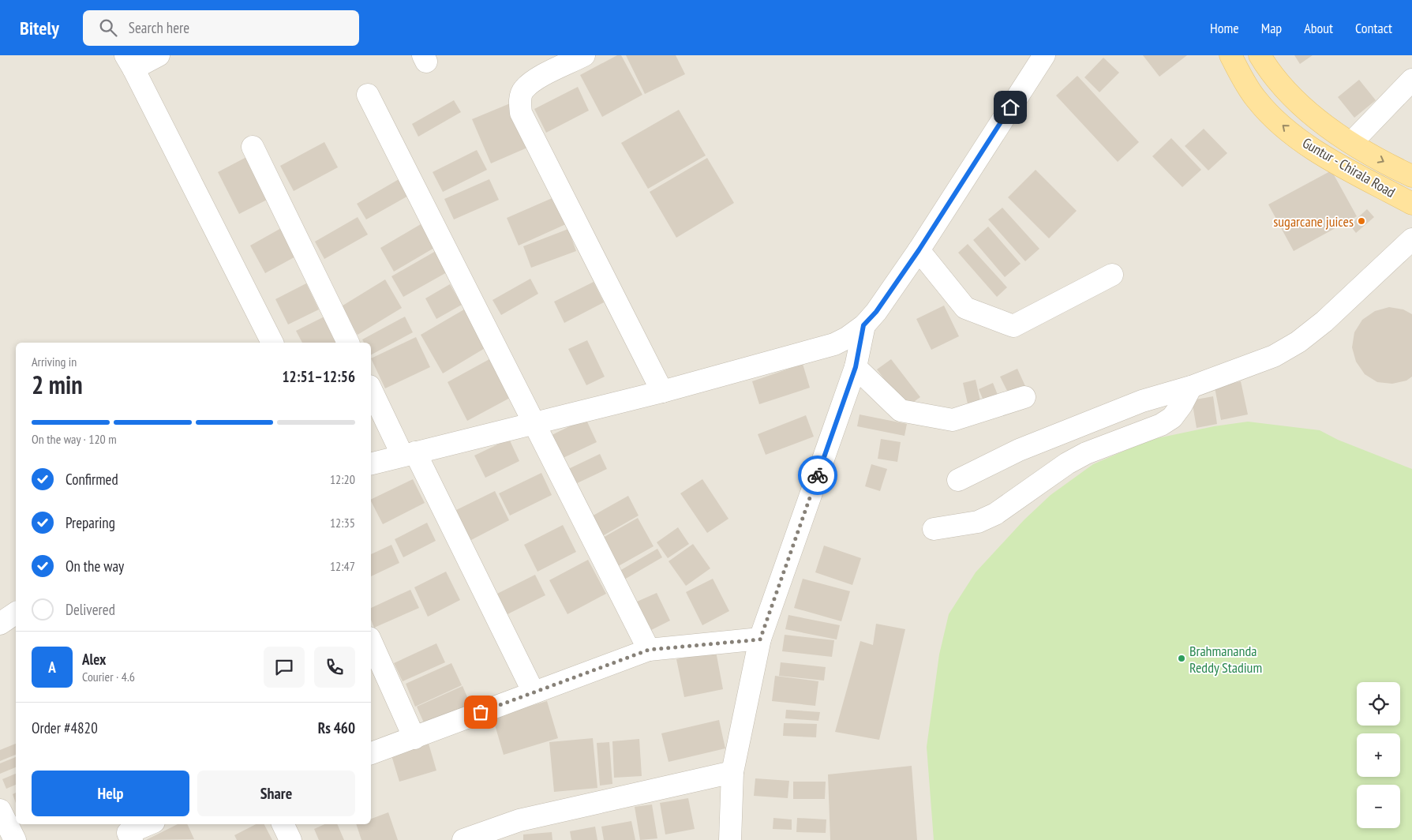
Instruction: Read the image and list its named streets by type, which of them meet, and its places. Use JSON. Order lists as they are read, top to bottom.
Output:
{
  "streets": {
    "main road": ["Guntur - Chirala Road"]
  },
  "places": ["sugarcane juices", "Brahmananda Reddy Stadium"],
  "page": {
    "header": "Bitely",
    "search": "Search here",
    "nav": [
      "Home",
      "Map",
      "About",
      "Contact"
    ],
    "heading": ["2 min", "Arriving in", "12:51–12:56"],
    "panel": [
      "Alex",
      "Courier · 4.6",
      "Order #4820",
      "Rs 460"
    ],
    "bar": "On the way · 120 m",
    "list": [
      ["Confirmed", "12:20"],
      ["Preparing", "12:35"],
      ["On the way", "12:47"],
      "Delivered"
    ],
    "round": "A",
    "map_buttons": ["+", "−"],
    "buttons": ["Help", "Share"]
  }
}
